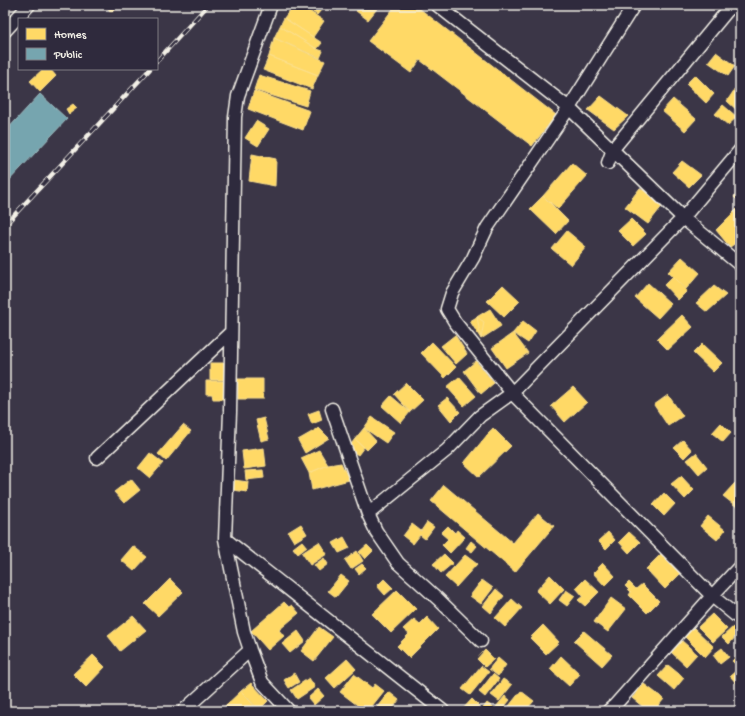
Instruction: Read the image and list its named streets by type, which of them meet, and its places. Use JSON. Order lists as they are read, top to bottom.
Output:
{
  "legend": ["Homes", "Public"]
}
